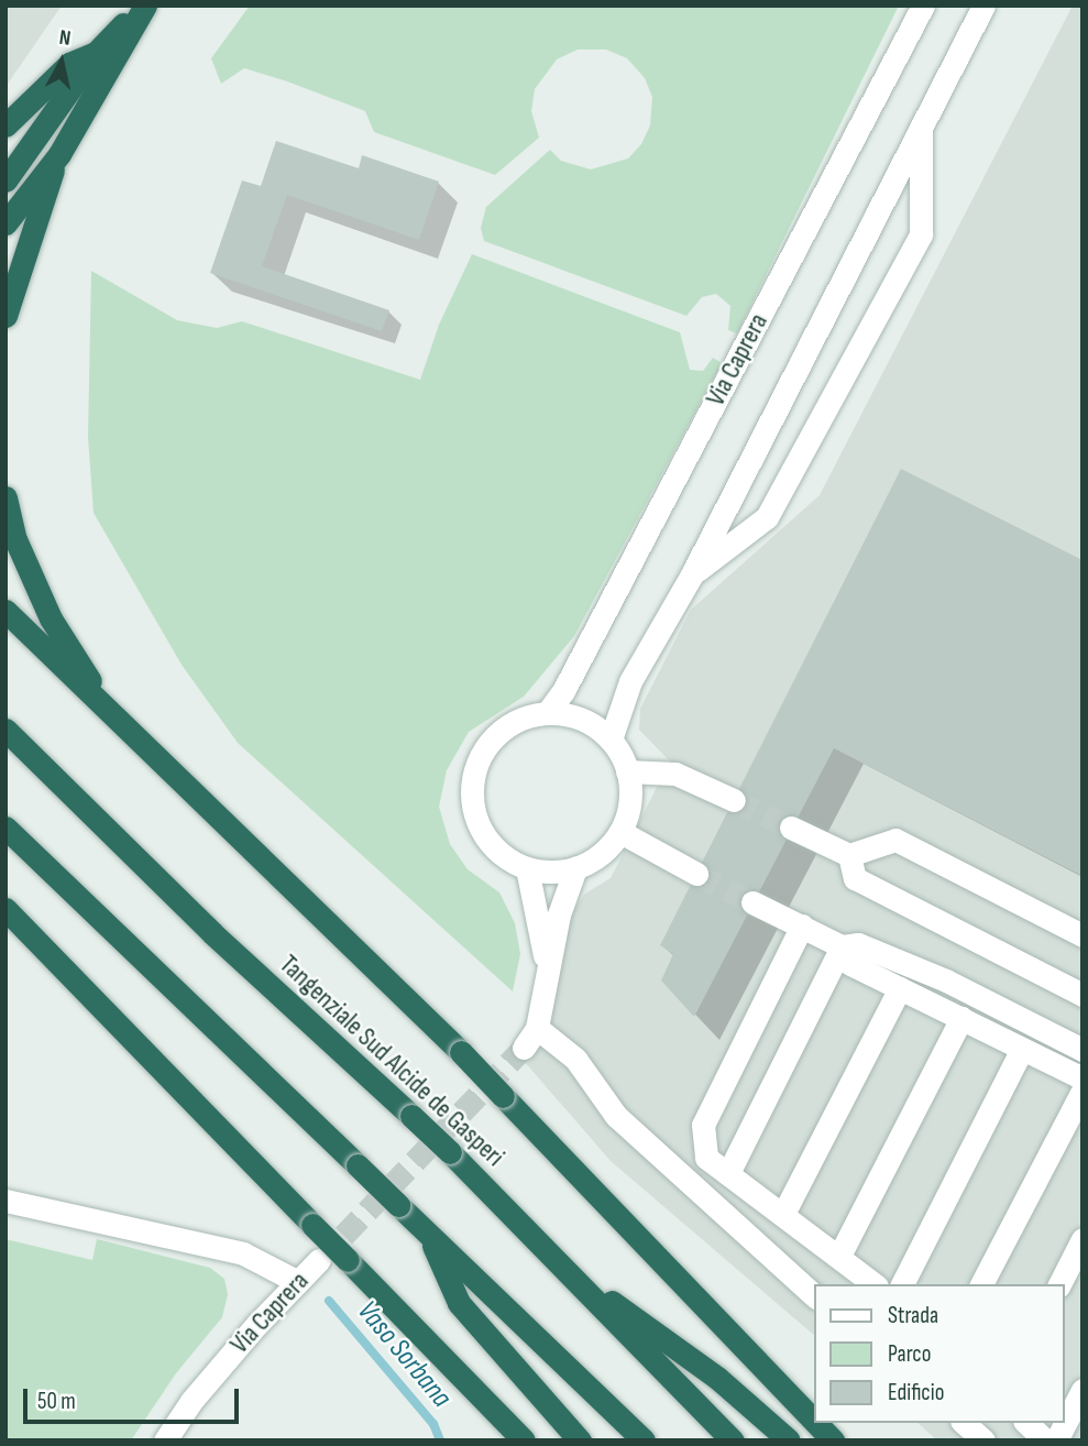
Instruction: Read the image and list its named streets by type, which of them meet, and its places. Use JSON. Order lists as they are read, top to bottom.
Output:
{
  "streets": {
    "highway": ["Tangenziale Sud Alcide de Gasperi"],
    "street": ["Via Caprera"]
  },
  "water": ["Vaso Sorbana"],
  "legend": ["Strada", "Parco", "Edificio"],
  "scale_bar": "50 m",
  "north": "top"
}
